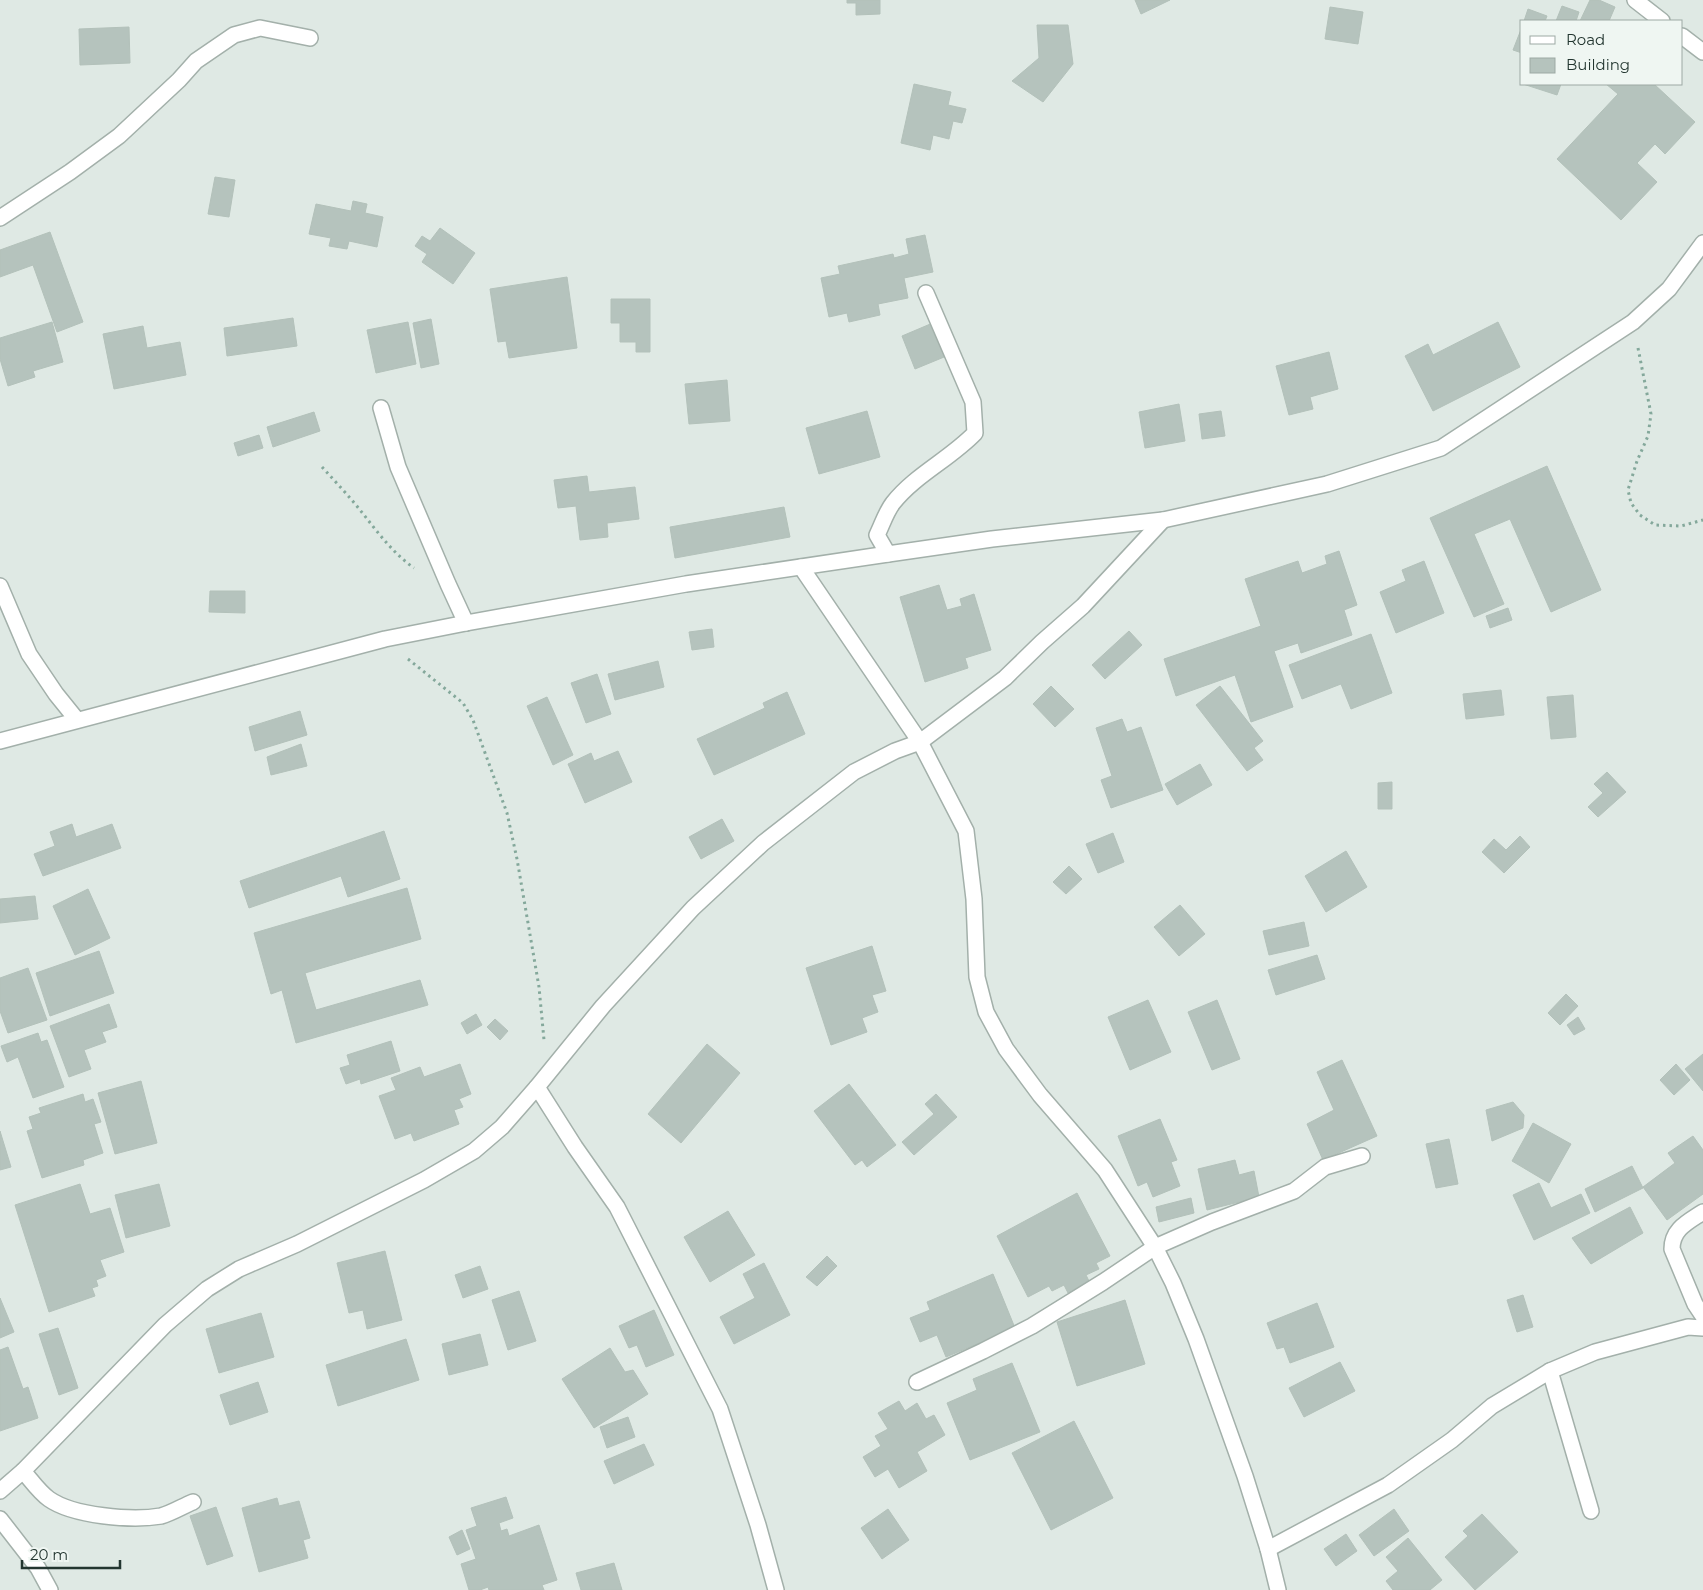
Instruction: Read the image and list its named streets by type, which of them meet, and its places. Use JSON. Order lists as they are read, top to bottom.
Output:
{
  "legend": ["Road", "Building"],
  "scale_bar": "20 m"
}
